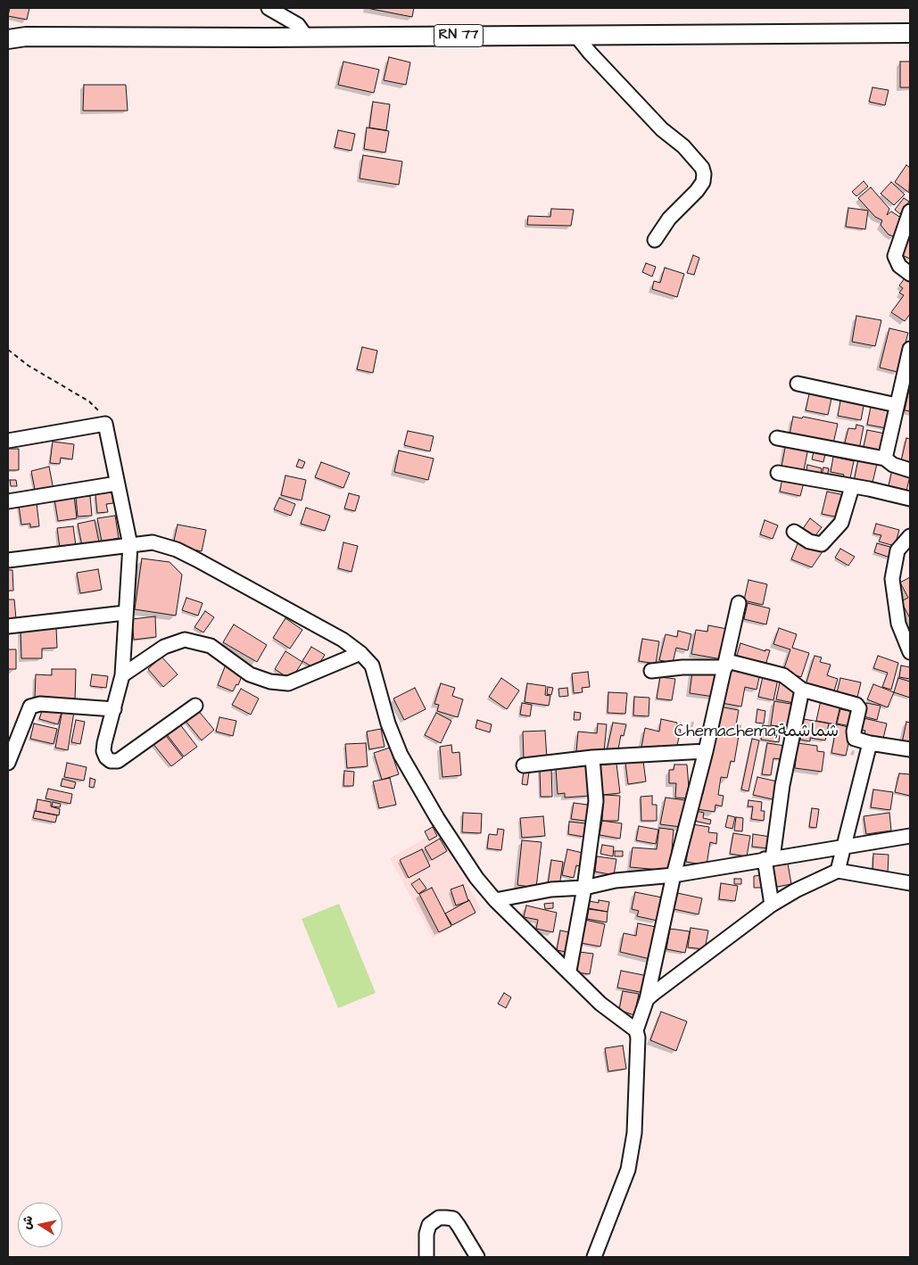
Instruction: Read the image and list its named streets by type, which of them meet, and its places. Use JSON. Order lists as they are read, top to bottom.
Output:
{
  "streets": {
    "main road": ["RN 77"]
  },
  "districts": ["Chemachema;شماشمة"],
  "north": "left"
}
